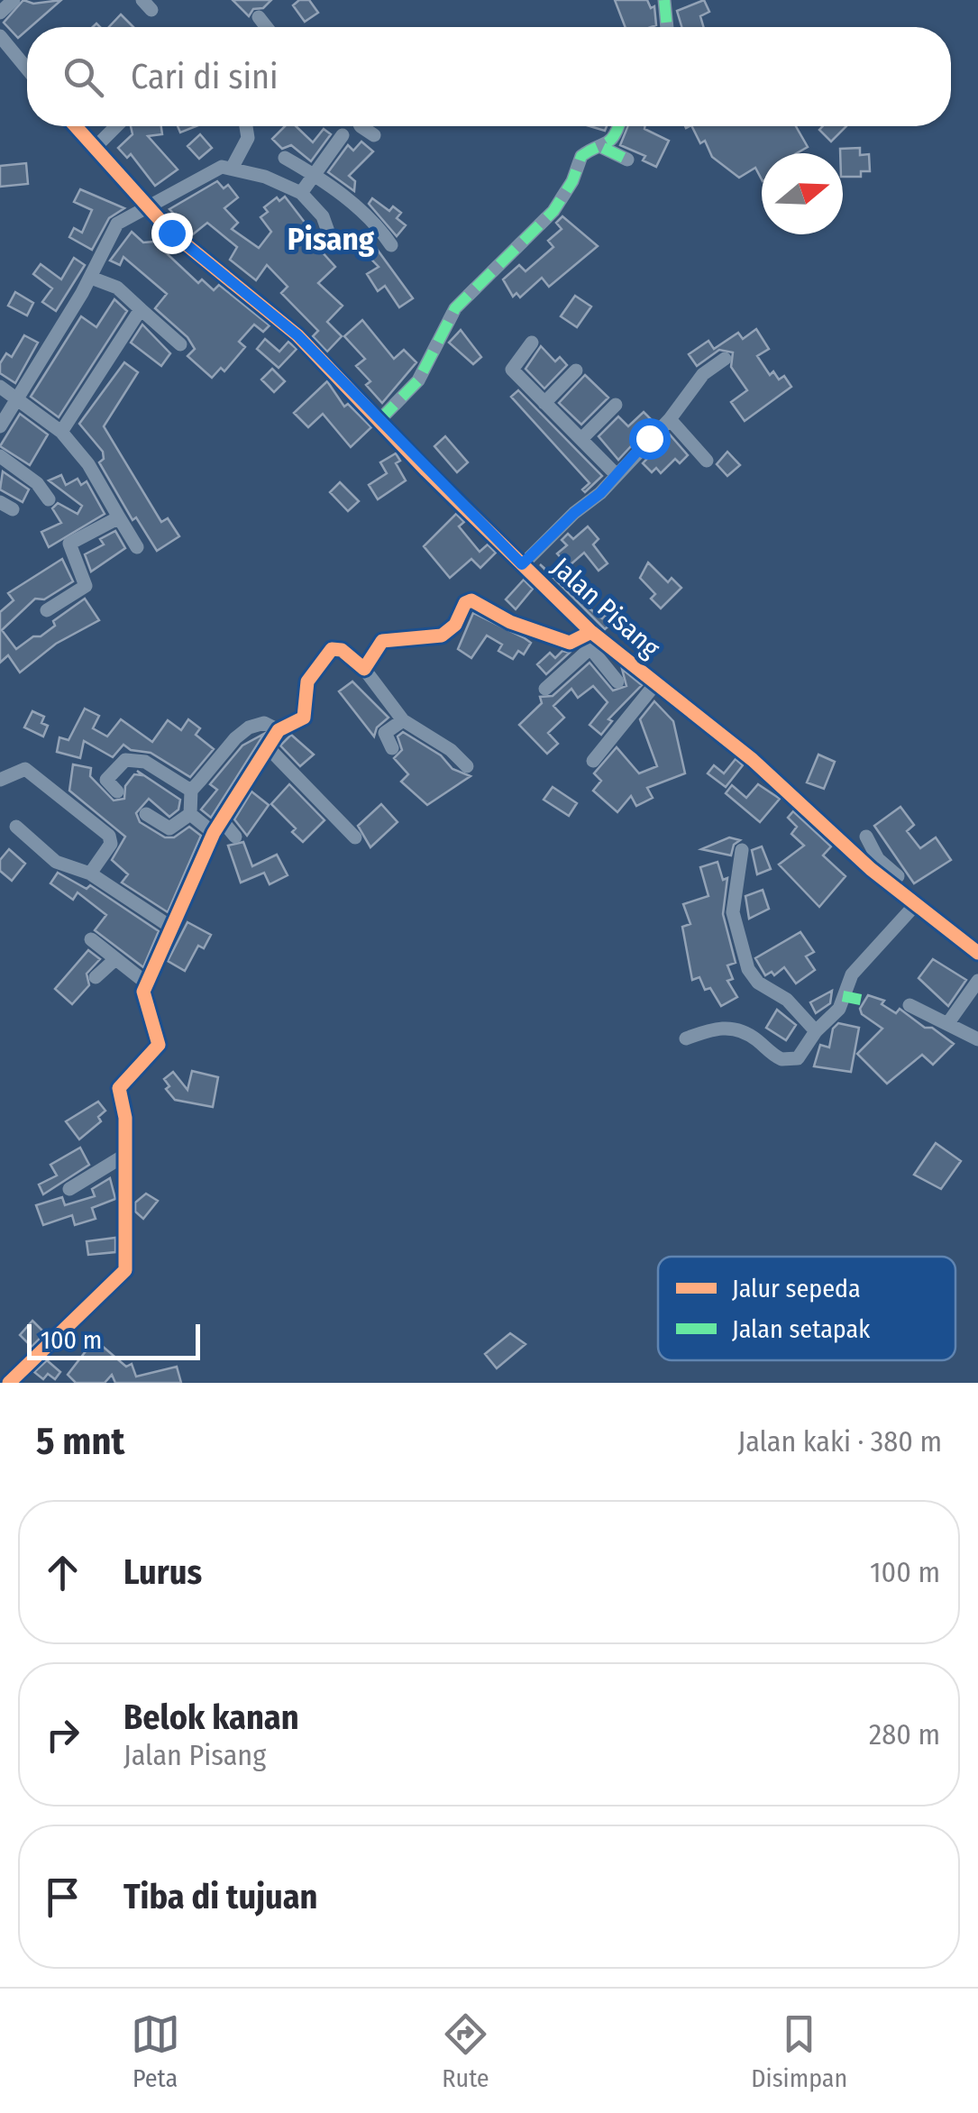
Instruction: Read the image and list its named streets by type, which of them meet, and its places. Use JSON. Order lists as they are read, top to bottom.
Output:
{
  "streets": {
    "street": ["Jalan Pisang"]
  },
  "districts": ["Pisang"],
  "legend": ["Jalur sepeda", "Jalan setapak"],
  "scale_bar": "100 m",
  "north": "right",
  "page": {
    "search": "Cari di sini",
    "scale": "100 m",
    "heading": ["5 mnt", "Jalan kaki · 380 m"],
    "list": [
      ["Lurus", "100 m"],
      ["Belok kanan", "Jalan Pisang", "280 m"],
      "Tiba di tujuan"
    ],
    "nav": ["Peta", "Rute", "Disimpan"]
  }
}
